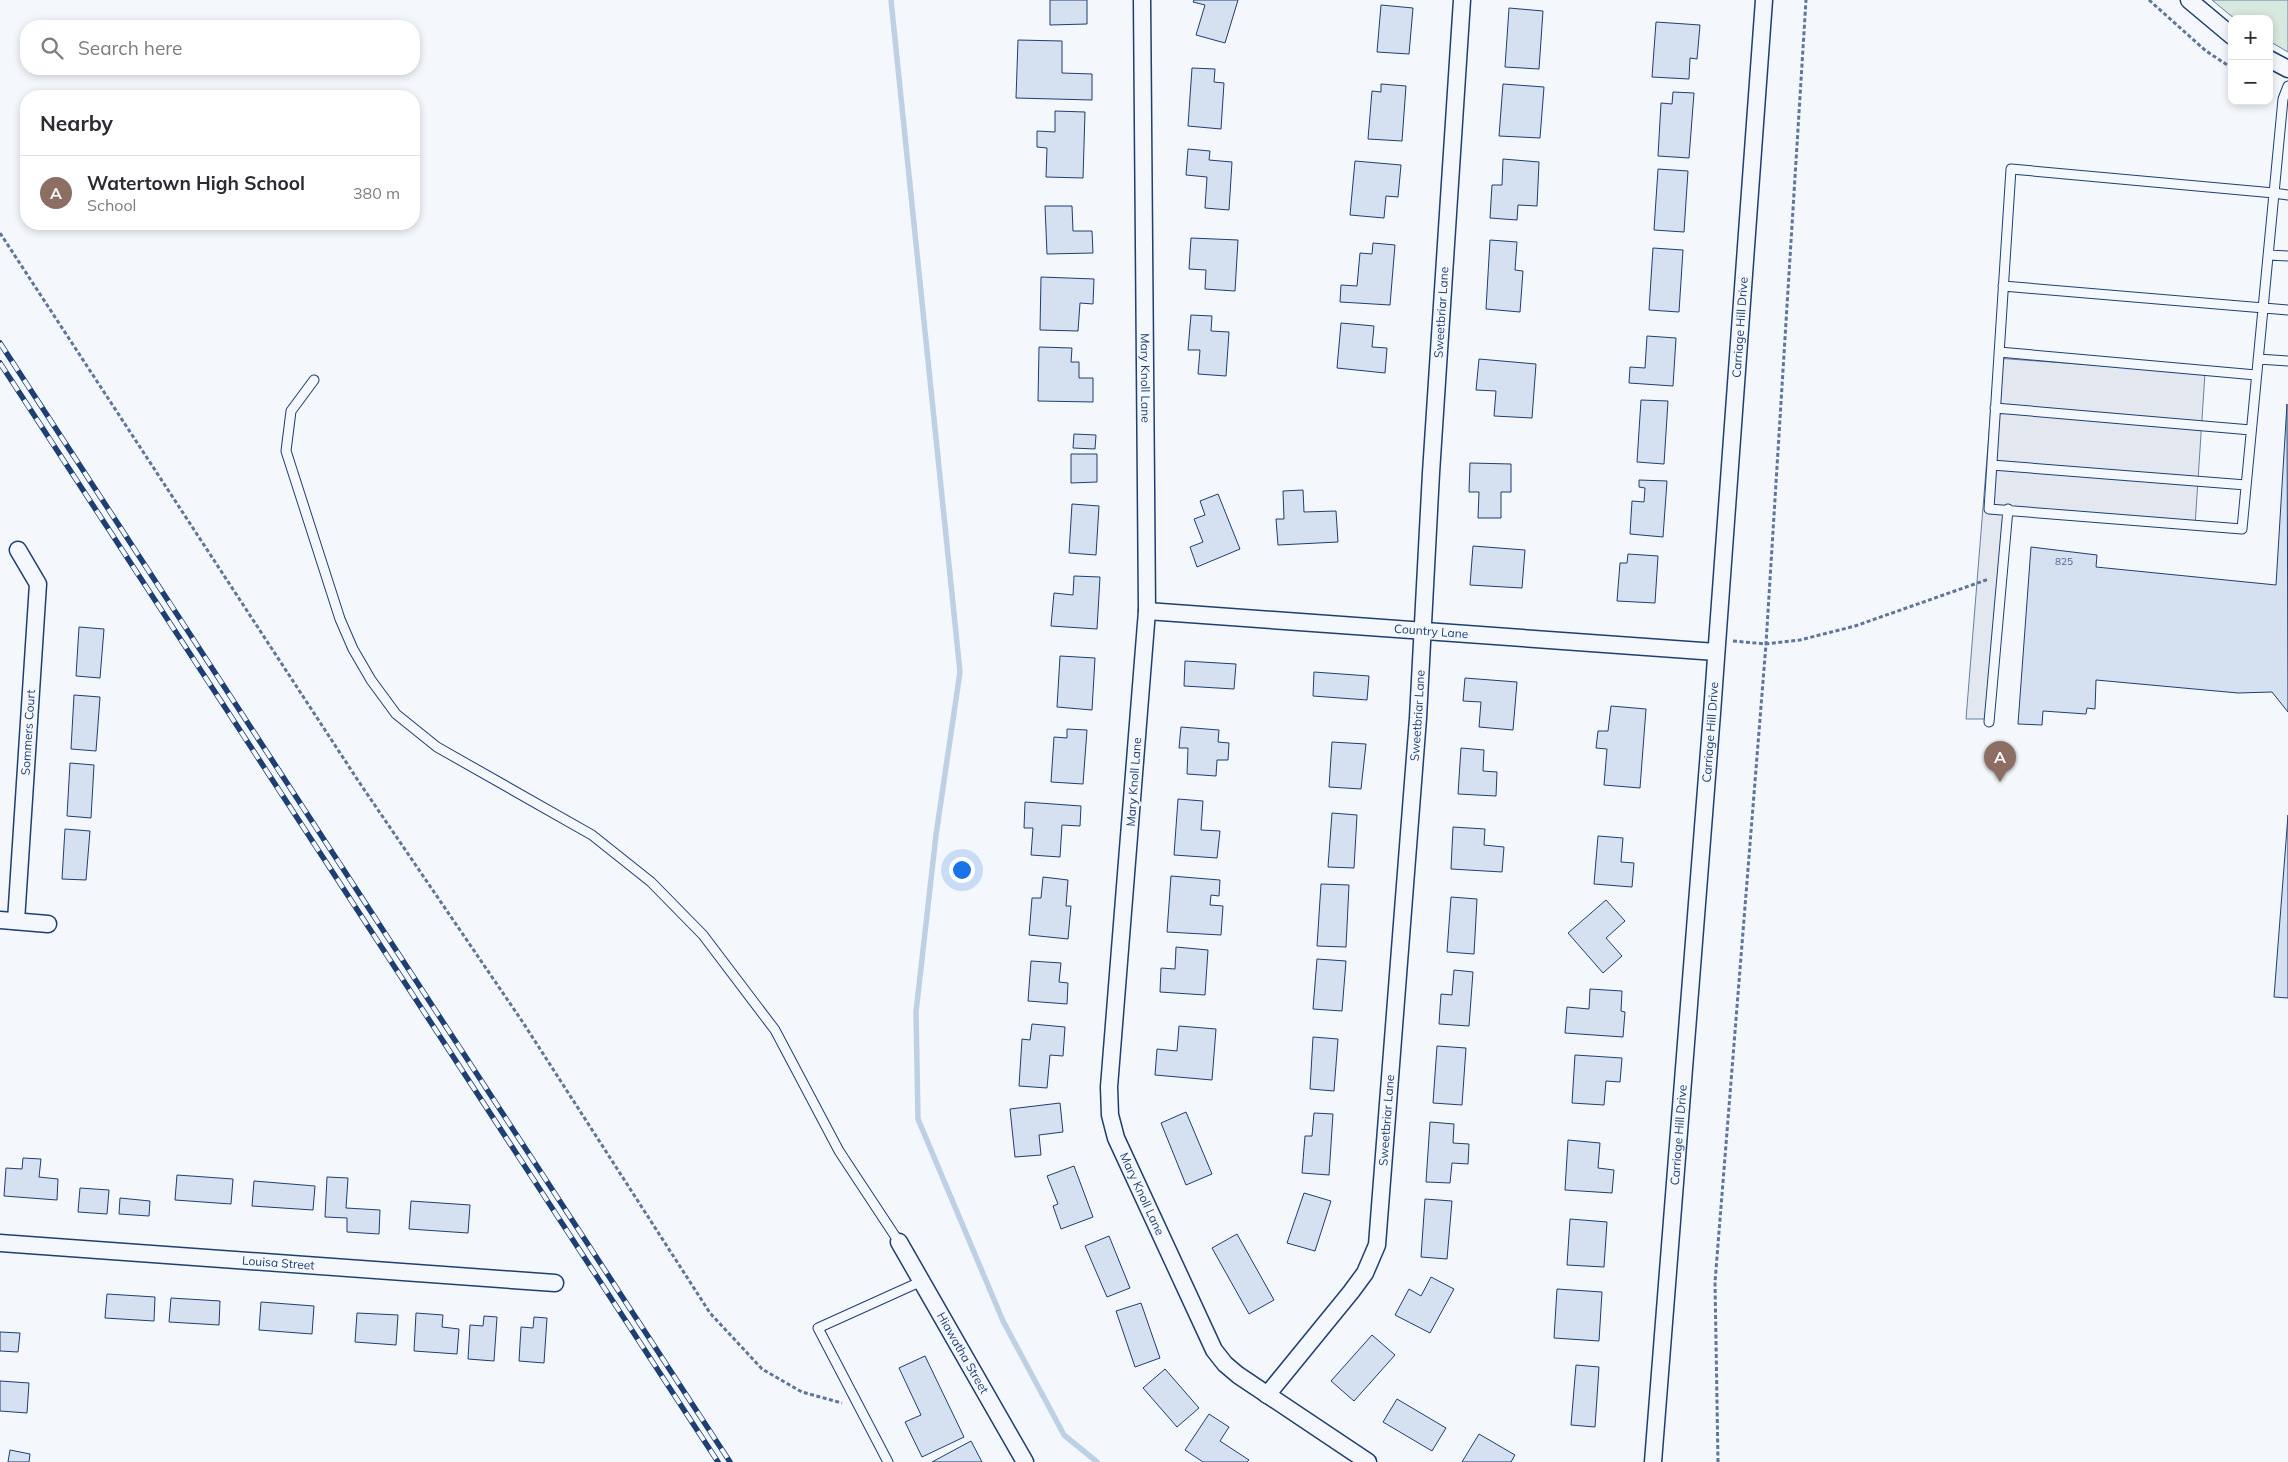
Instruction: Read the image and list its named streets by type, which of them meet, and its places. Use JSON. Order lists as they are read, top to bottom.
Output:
{
  "streets": {
    "street": [
      "Sweetbriar Lane",
      "Carriage Hill Drive",
      "Mary Knoll Lane",
      "Country Lane",
      "Sommers Court",
      "Louisa Street",
      "Hiawatha Street"
    ]
  },
  "crossings": [
    ["Sweetbriar Lane", "Mary Knoll Lane"],
    ["Sweetbriar Lane", "Country Lane"],
    ["Carriage Hill Drive", "Country Lane"],
    ["Mary Knoll Lane", "Country Lane"]
  ],
  "house_numbers": ["825"],
  "page": {
    "map_buttons": ["+", "−"],
    "search": "Search here",
    "heading": "Nearby",
    "list": [
      {
        "mark": "A",
        "name": "Watertown High School",
        "note": "School",
        "value": "380 m"
      }
    ],
    "pins": "A"
  }
}
